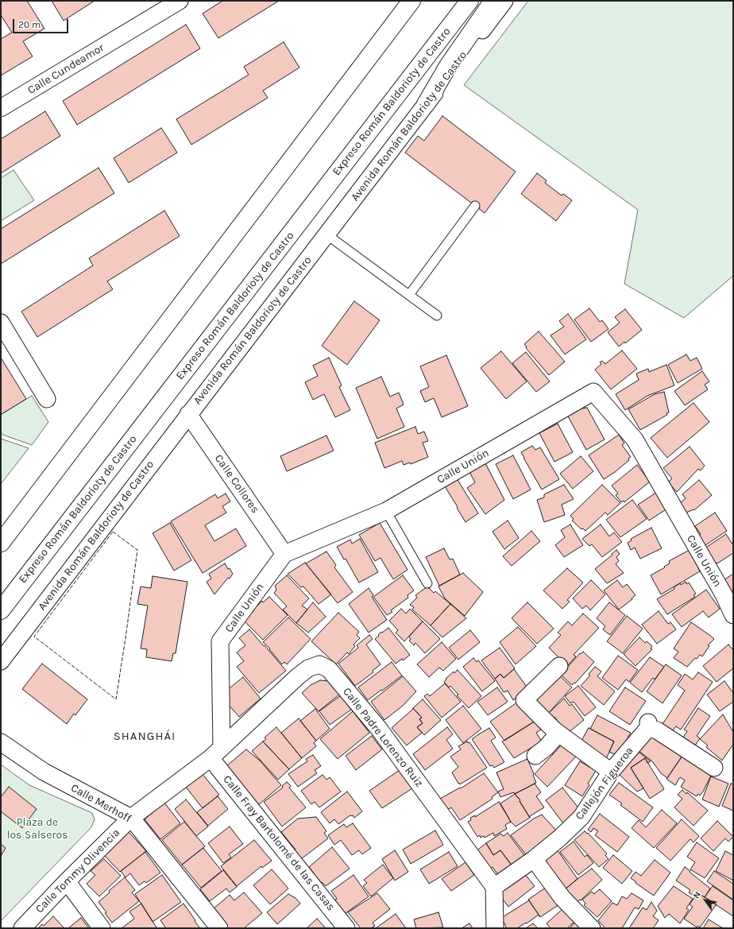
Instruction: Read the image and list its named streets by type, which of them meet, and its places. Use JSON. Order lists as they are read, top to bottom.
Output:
{
  "streets": {
    "highway": ["Expreso Román Baldorioty de Castro"],
    "street": [
      "Calle Cundeamor",
      "Avenida Román Baldorioty de Castro",
      "Calle Unión",
      "Calle Collores",
      "Calle Padre Lorenzo Ruiz",
      "Callejón Figueroa",
      "Calle Merhoff",
      "Calle Fray Bartolomé de las Casas",
      "Calle Tommy Olivencia"
    ]
  },
  "crossings": [
    ["Avenida Román Baldorioty de Castro", "Calle Collores"],
    ["Calle Unión", "Calle Collores"],
    ["Calle Unión", "Calle Padre Lorenzo Ruiz"],
    ["Calle Unión", "Calle Fray Bartolomé de las Casas"],
    ["Calle Unión", "Calle Tommy Olivencia"],
    ["Calle Padre Lorenzo Ruiz", "Callejón Figueroa"],
    ["Calle Padre Lorenzo Ruiz", "Calle Fray Bartolomé de las Casas"],
    ["Calle Padre Lorenzo Ruiz", "Calle Tommy Olivencia"],
    ["Calle Merhoff", "Calle Tommy Olivencia"],
    ["Calle Fray Bartolomé de las Casas", "Calle Tommy Olivencia"]
  ],
  "districts": ["SHANGHÁI"],
  "parks": ["Plaza de los Salseros"],
  "scale_bar": "20 m",
  "north": "top left"
}
